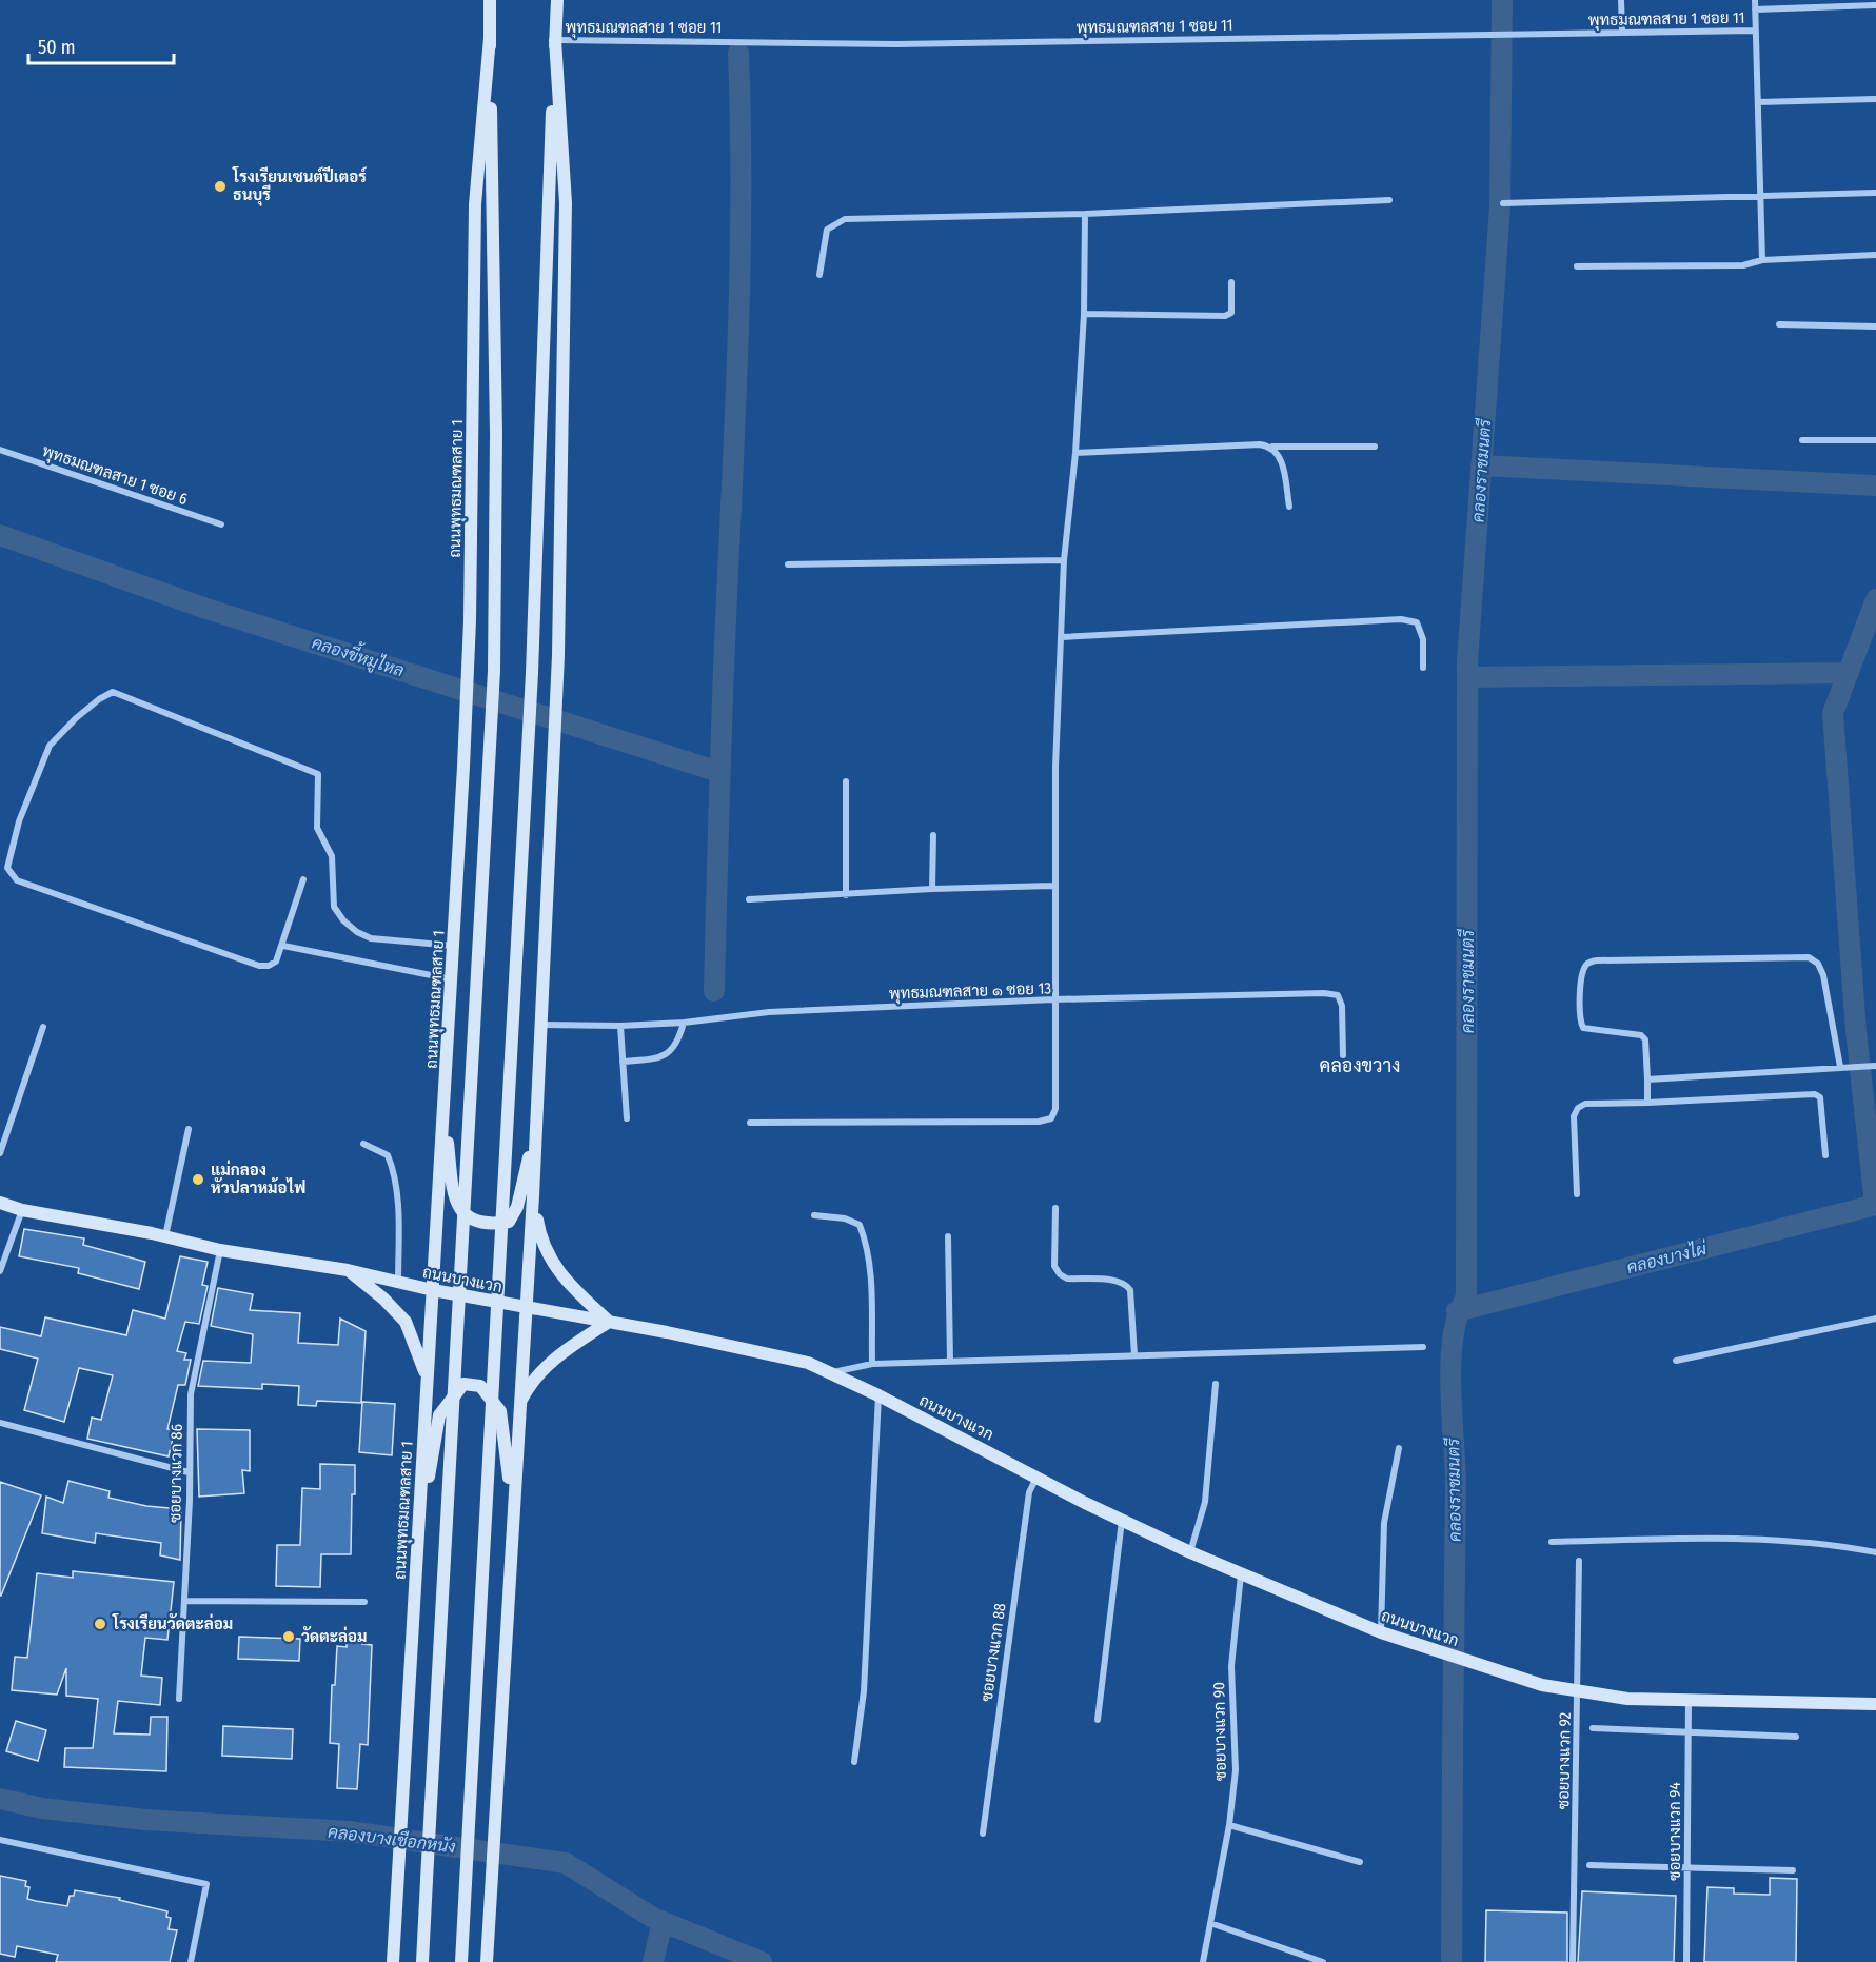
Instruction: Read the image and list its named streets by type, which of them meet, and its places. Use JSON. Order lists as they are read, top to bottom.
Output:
{
  "streets": {
    "main road": ["ถนนพุทธมณฑลสาย 1", "ถนนบางแวก"],
    "street": [
      "พุทธมณฑลสาย 1 ซอย 11",
      "พุทธมณฑลสาย 1 ซอย 6",
      "พุทธมณฑลสาย ๑ ซอย 13",
      "ซอยบางแวก 86",
      "ซอยบางแวก 88",
      "ซอยบางแวก 90",
      "ซอยบางแวก 92",
      "ซอยบางแวก 94"
    ]
  },
  "crossings": [
    ["ถนนพุทธมณฑลสาย 1", "ถนนบางแวก"],
    ["ถนนบางแวก", "ซอยบางแวก 86"],
    ["ถนนบางแวก", "ซอยบางแวก 88"],
    ["ถนนบางแวก", "ซอยบางแวก 90"],
    ["ถนนบางแวก", "ซอยบางแวก 92"],
    ["ถนนบางแวก", "ซอยบางแวก 94"]
  ],
  "districts": ["คลองขวาง"],
  "water": [
    "คลองราชมนตรี",
    "คลองขี้หมูไหล",
    "คลองบางไผ่",
    "คลองบางเชือกหนัง"
  ],
  "places": [
    "โรงเรียนเซนต์ปีเตอร์ ธนบุรี",
    "แม่กลอง หัวปลาหม้อไฟ",
    "โรงเรียนวัดตะล่อม",
    "วัดตะล่อม"
  ],
  "scale_bar": "50 m"
}
